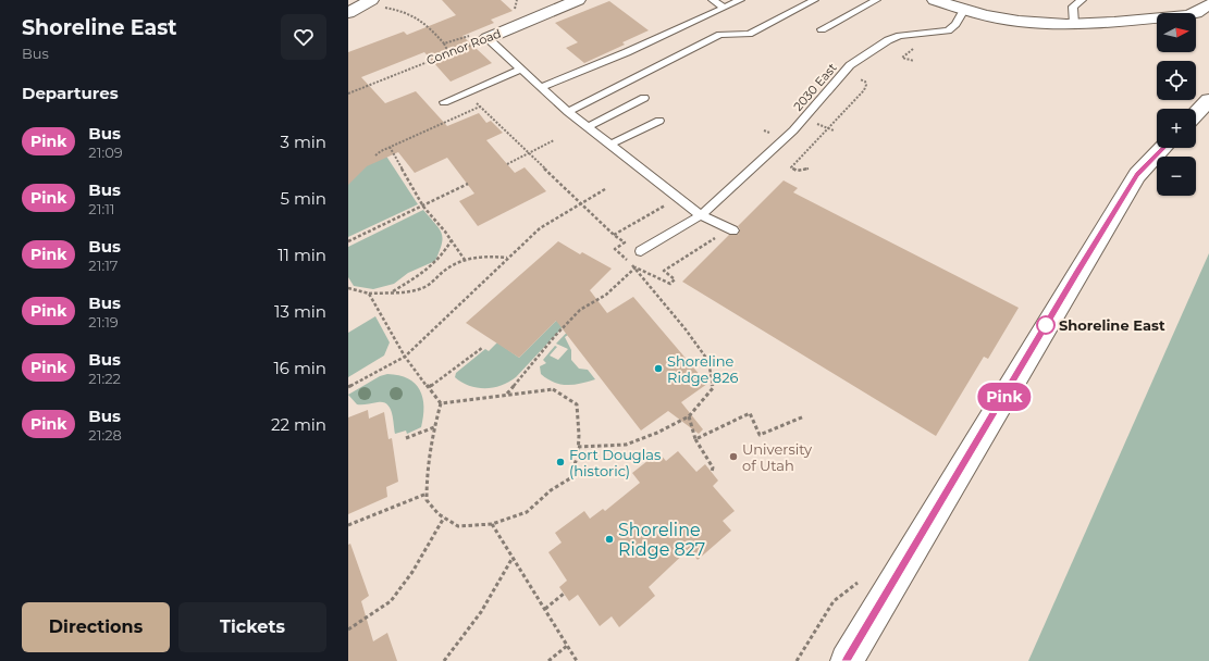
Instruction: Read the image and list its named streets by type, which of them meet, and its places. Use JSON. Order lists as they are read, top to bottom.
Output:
{
  "streets": {
    "street": ["Connor Road"],
    "lane": ["2030 East"]
  },
  "places": [
    "Shoreline East",
    "Shoreline Ridge 826",
    "University of Utah",
    "Fort Douglas (historic)",
    "Shoreline Ridge 827"
  ],
  "lines": ["bus line Pink"],
  "north": "right",
  "page": {
    "heading": [
      ["Shoreline East", "Bus"],
      "Departures"
    ],
    "on_map": "Pink",
    "map_buttons": ["+", "−"],
    "list": [
      {
        "mark": "Pink",
        "name": "Bus",
        "note": "21:09",
        "value": "3 min"
      },
      {
        "mark": "Pink",
        "name": "Bus",
        "note": "21:11",
        "value": "5 min"
      },
      {
        "mark": "Pink",
        "name": "Bus",
        "note": "21:17",
        "value": "11 min"
      },
      {
        "mark": "Pink",
        "name": "Bus",
        "note": "21:19",
        "value": "13 min"
      },
      {
        "mark": "Pink",
        "name": "Bus",
        "note": "21:22",
        "value": "16 min"
      },
      {
        "mark": "Pink",
        "name": "Bus",
        "note": "21:28",
        "value": "22 min"
      }
    ],
    "buttons": ["Directions", "Tickets"]
  }
}
